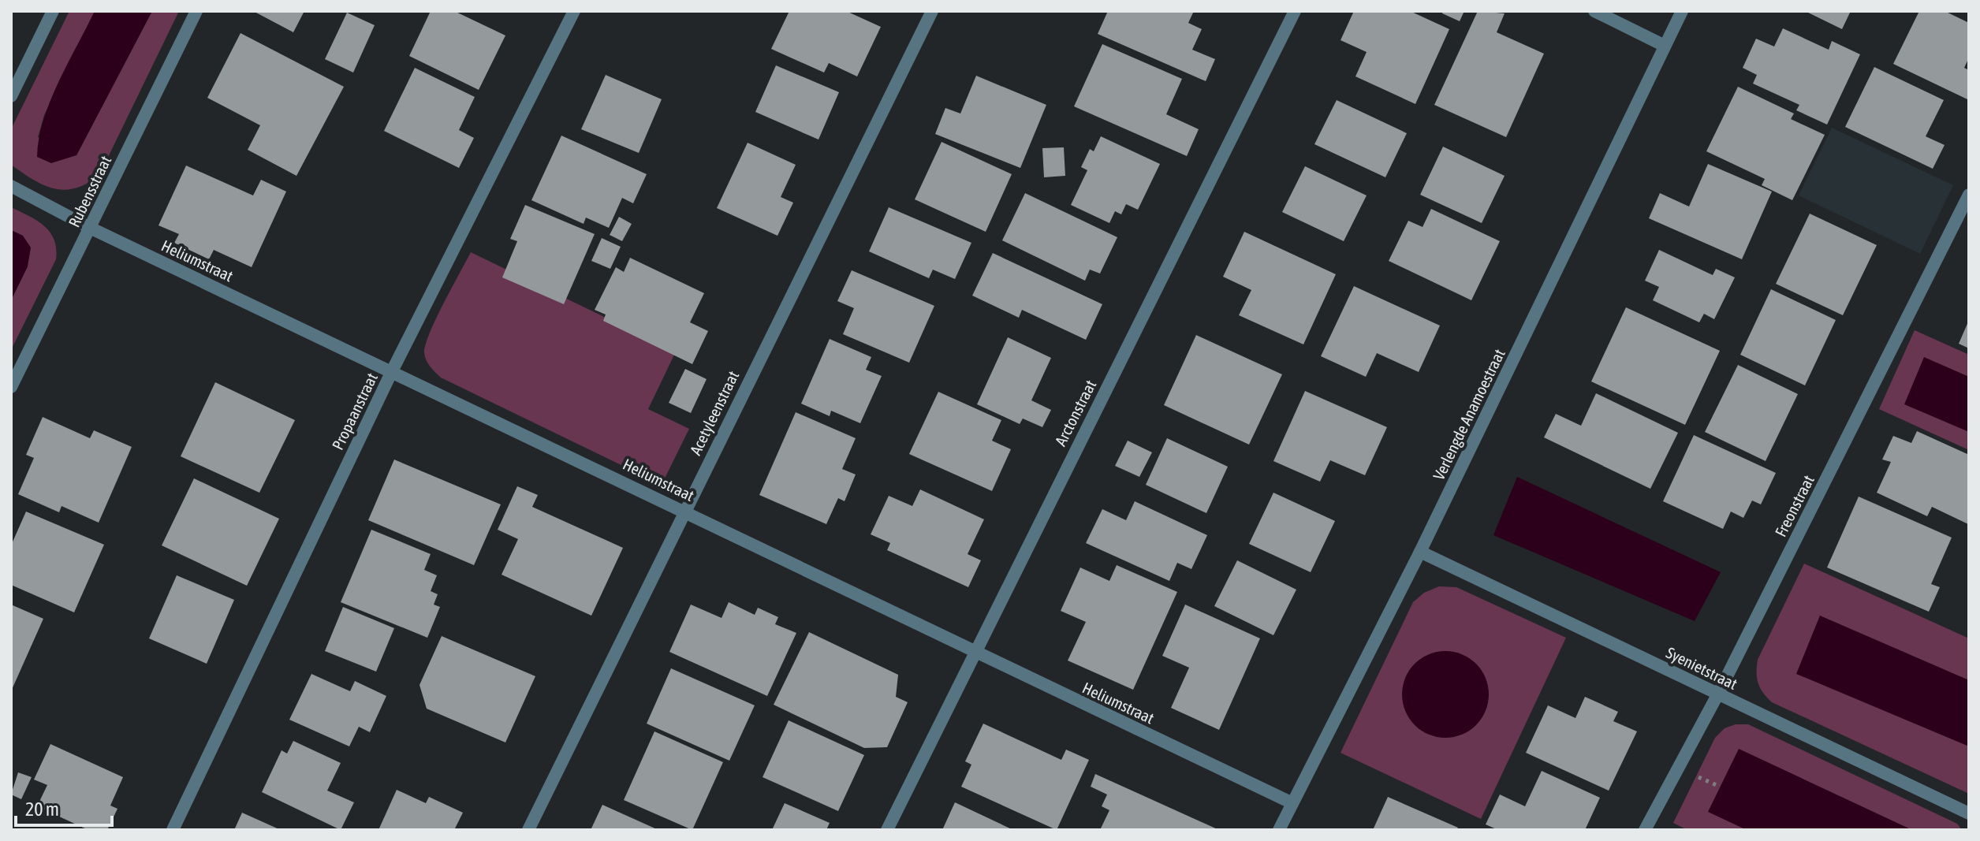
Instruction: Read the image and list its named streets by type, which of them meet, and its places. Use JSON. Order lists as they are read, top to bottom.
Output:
{
  "streets": {
    "street": [
      "Rubensstraat",
      "Heliumstraat",
      "Propaanstraat",
      "Acetyleenstraat",
      "Arctonstraat",
      "Verlengde Anamoestraat",
      "Freonstraat",
      "Syenietstraat"
    ]
  },
  "crossings": [
    ["Rubensstraat", "Heliumstraat"],
    ["Heliumstraat", "Propaanstraat"],
    ["Heliumstraat", "Acetyleenstraat"],
    ["Heliumstraat", "Arctonstraat"],
    ["Heliumstraat", "Verlengde Anamoestraat"],
    ["Verlengde Anamoestraat", "Syenietstraat"],
    ["Freonstraat", "Syenietstraat"]
  ],
  "scale_bar": "20 m"
}
